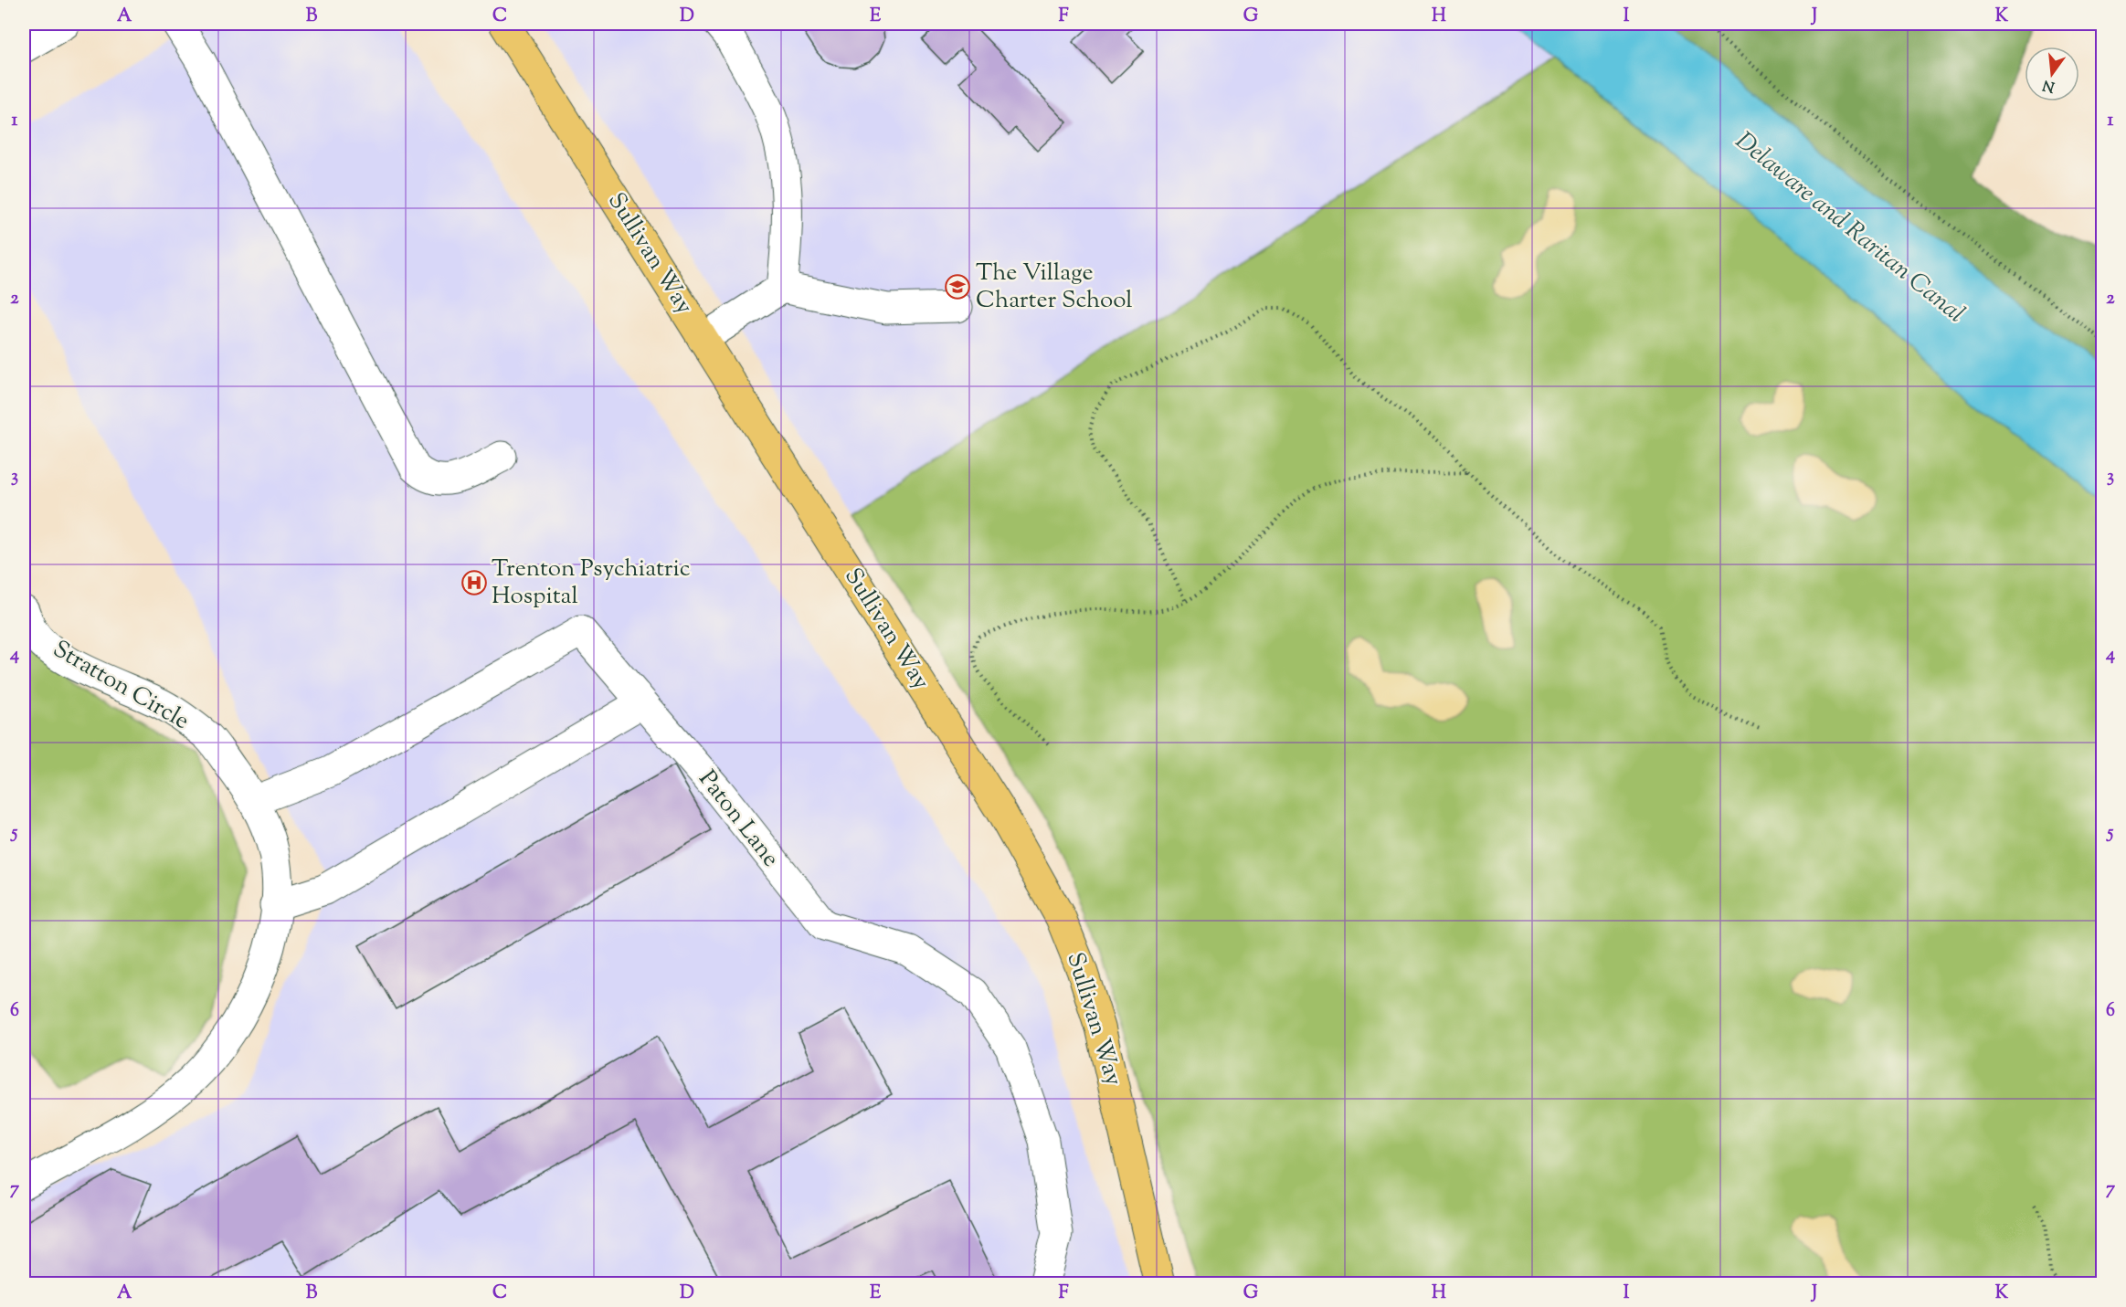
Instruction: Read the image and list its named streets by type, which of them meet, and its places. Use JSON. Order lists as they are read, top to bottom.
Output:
{
  "streets": {
    "main road": ["Sullivan Way"],
    "street": ["Stratton Circle", "Paton Lane"]
  },
  "crossings": [
    ["Stratton Circle", "Paton Lane"]
  ],
  "water": ["Delaware and Raritan Canal"],
  "places": {
    "school or university": ["The Village Charter School"],
    "hospital": ["Trenton Psychiatric Hospital"]
  },
  "north": "bottom",
  "grid": {
    "columns": [
      "A",
      "B",
      "C",
      "D",
      "E",
      "F",
      "G",
      "H",
      "I",
      "J",
      "K"
    ],
    "rows": [
      "1",
      "2",
      "3",
      "4",
      "5",
      "6",
      "7"
    ]
  }
}
